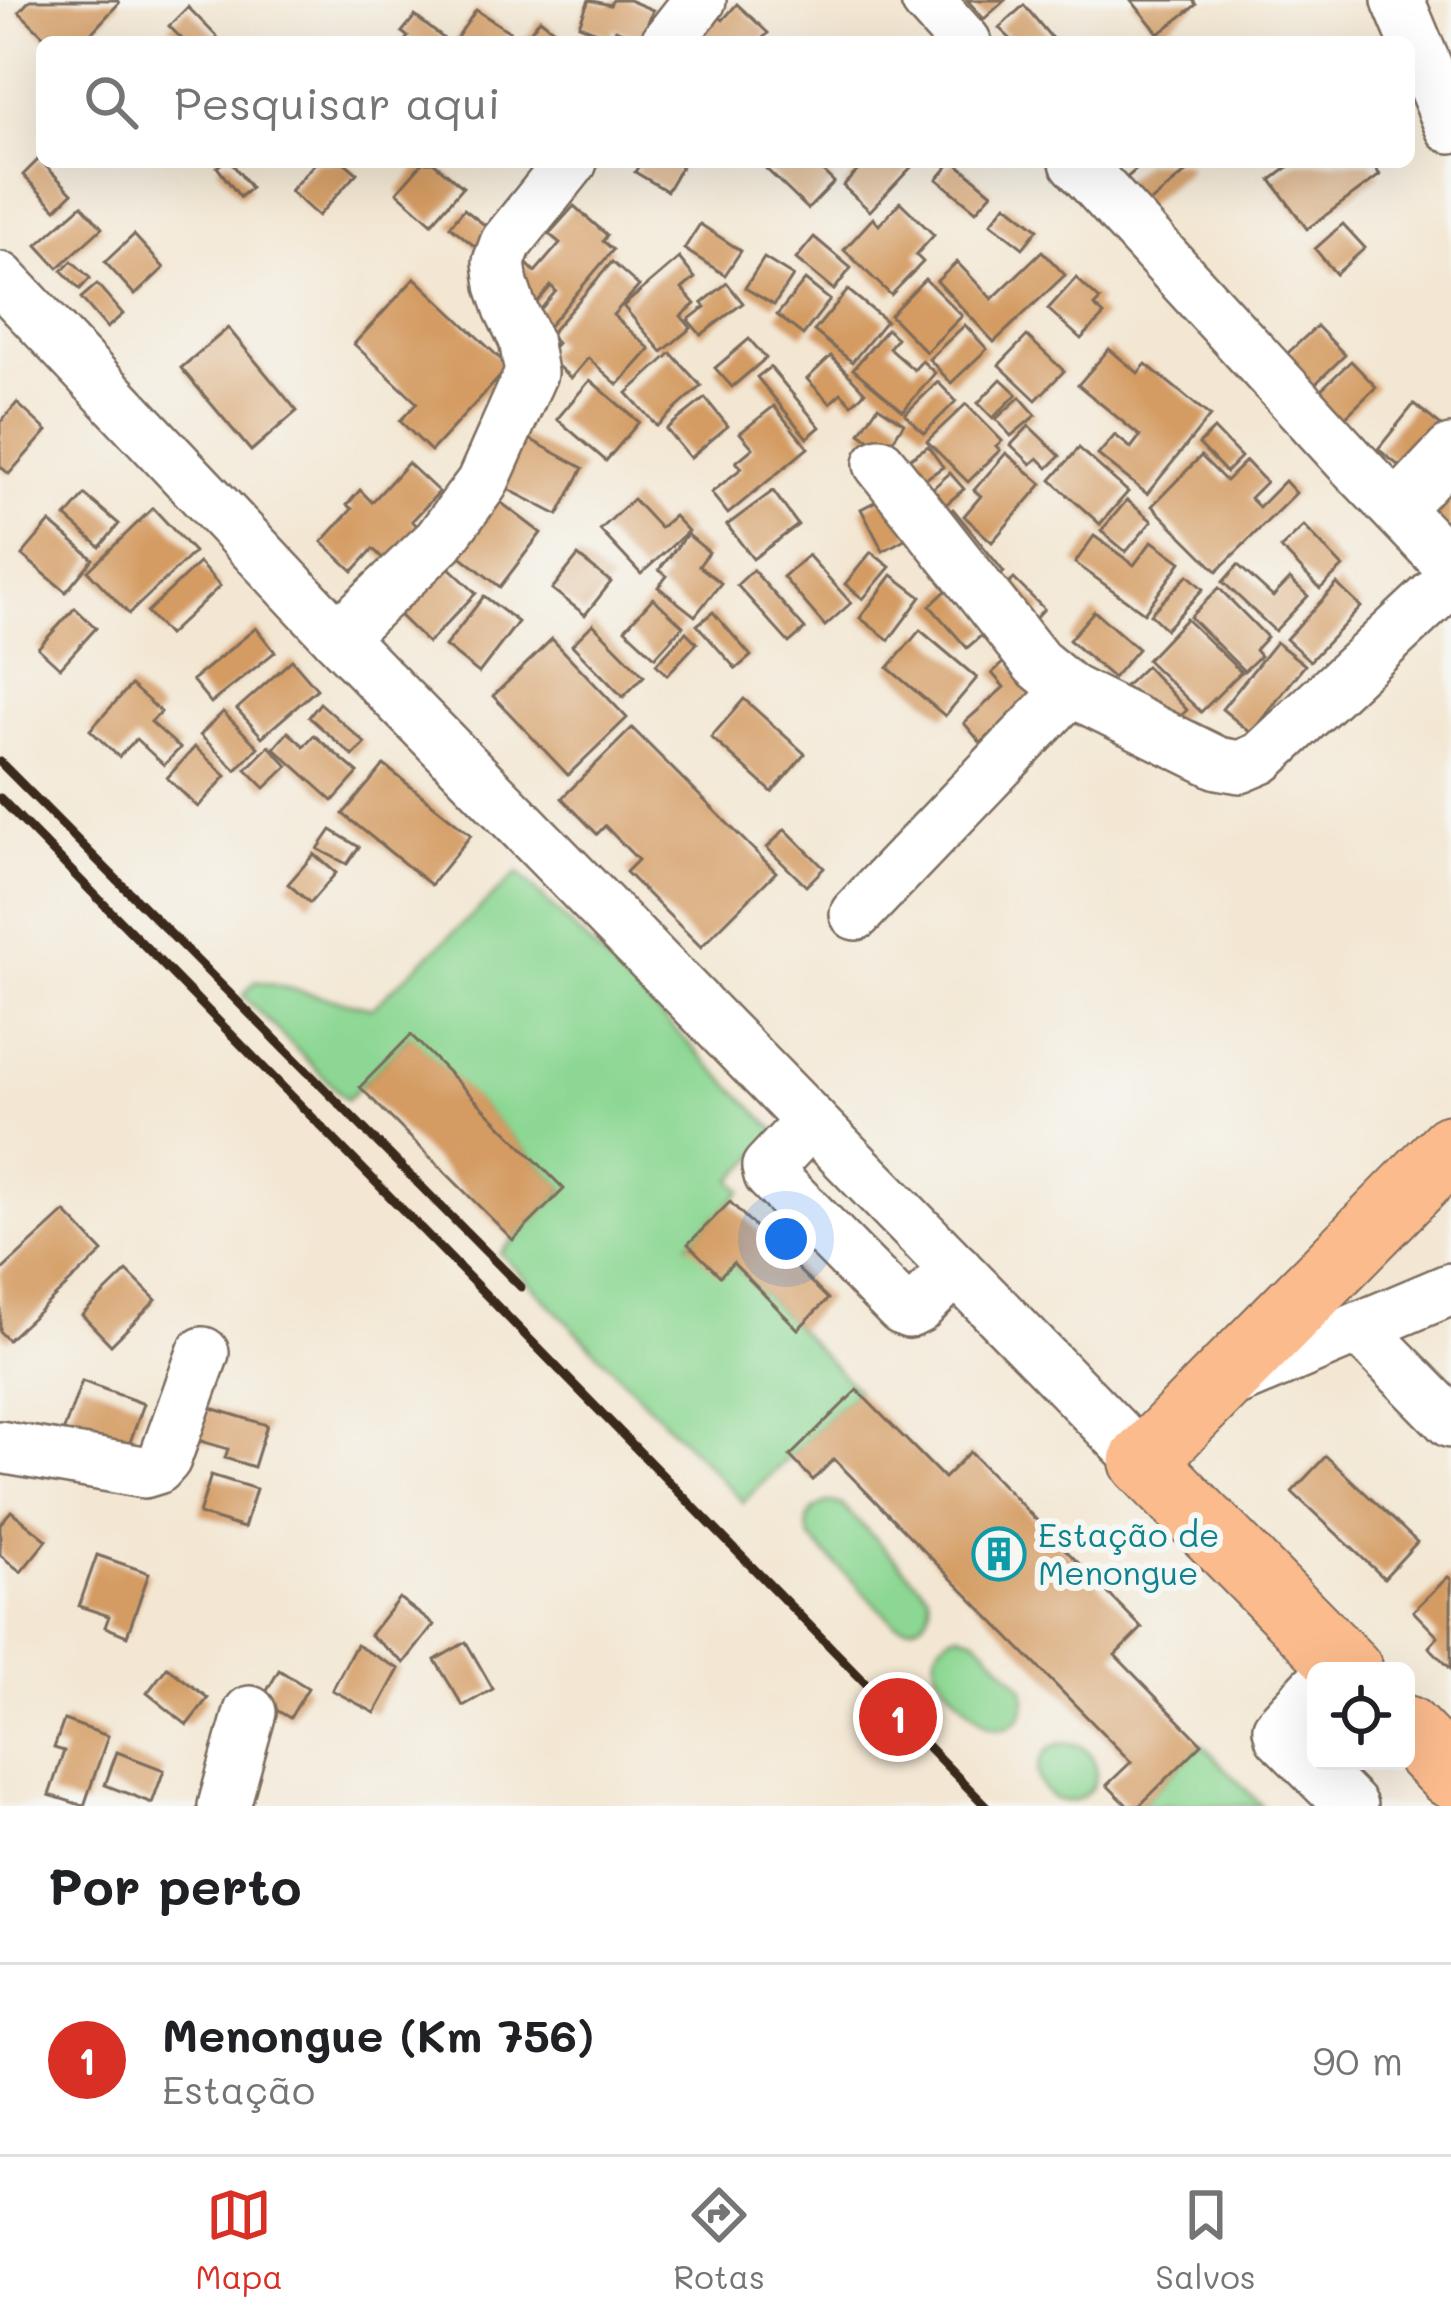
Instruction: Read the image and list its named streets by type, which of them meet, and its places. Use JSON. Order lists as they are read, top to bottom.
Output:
{
  "places": {
    "building": ["Estação de Menongue"]
  },
  "page": {
    "search": "Pesquisar aqui",
    "pins": "1",
    "heading": "Por perto",
    "list": [
      {
        "mark": "1",
        "name": "Menongue (Km 756)",
        "note": "Estação",
        "value": "90 m"
      }
    ],
    "nav": ["Mapa", "Rotas", "Salvos"]
  }
}
